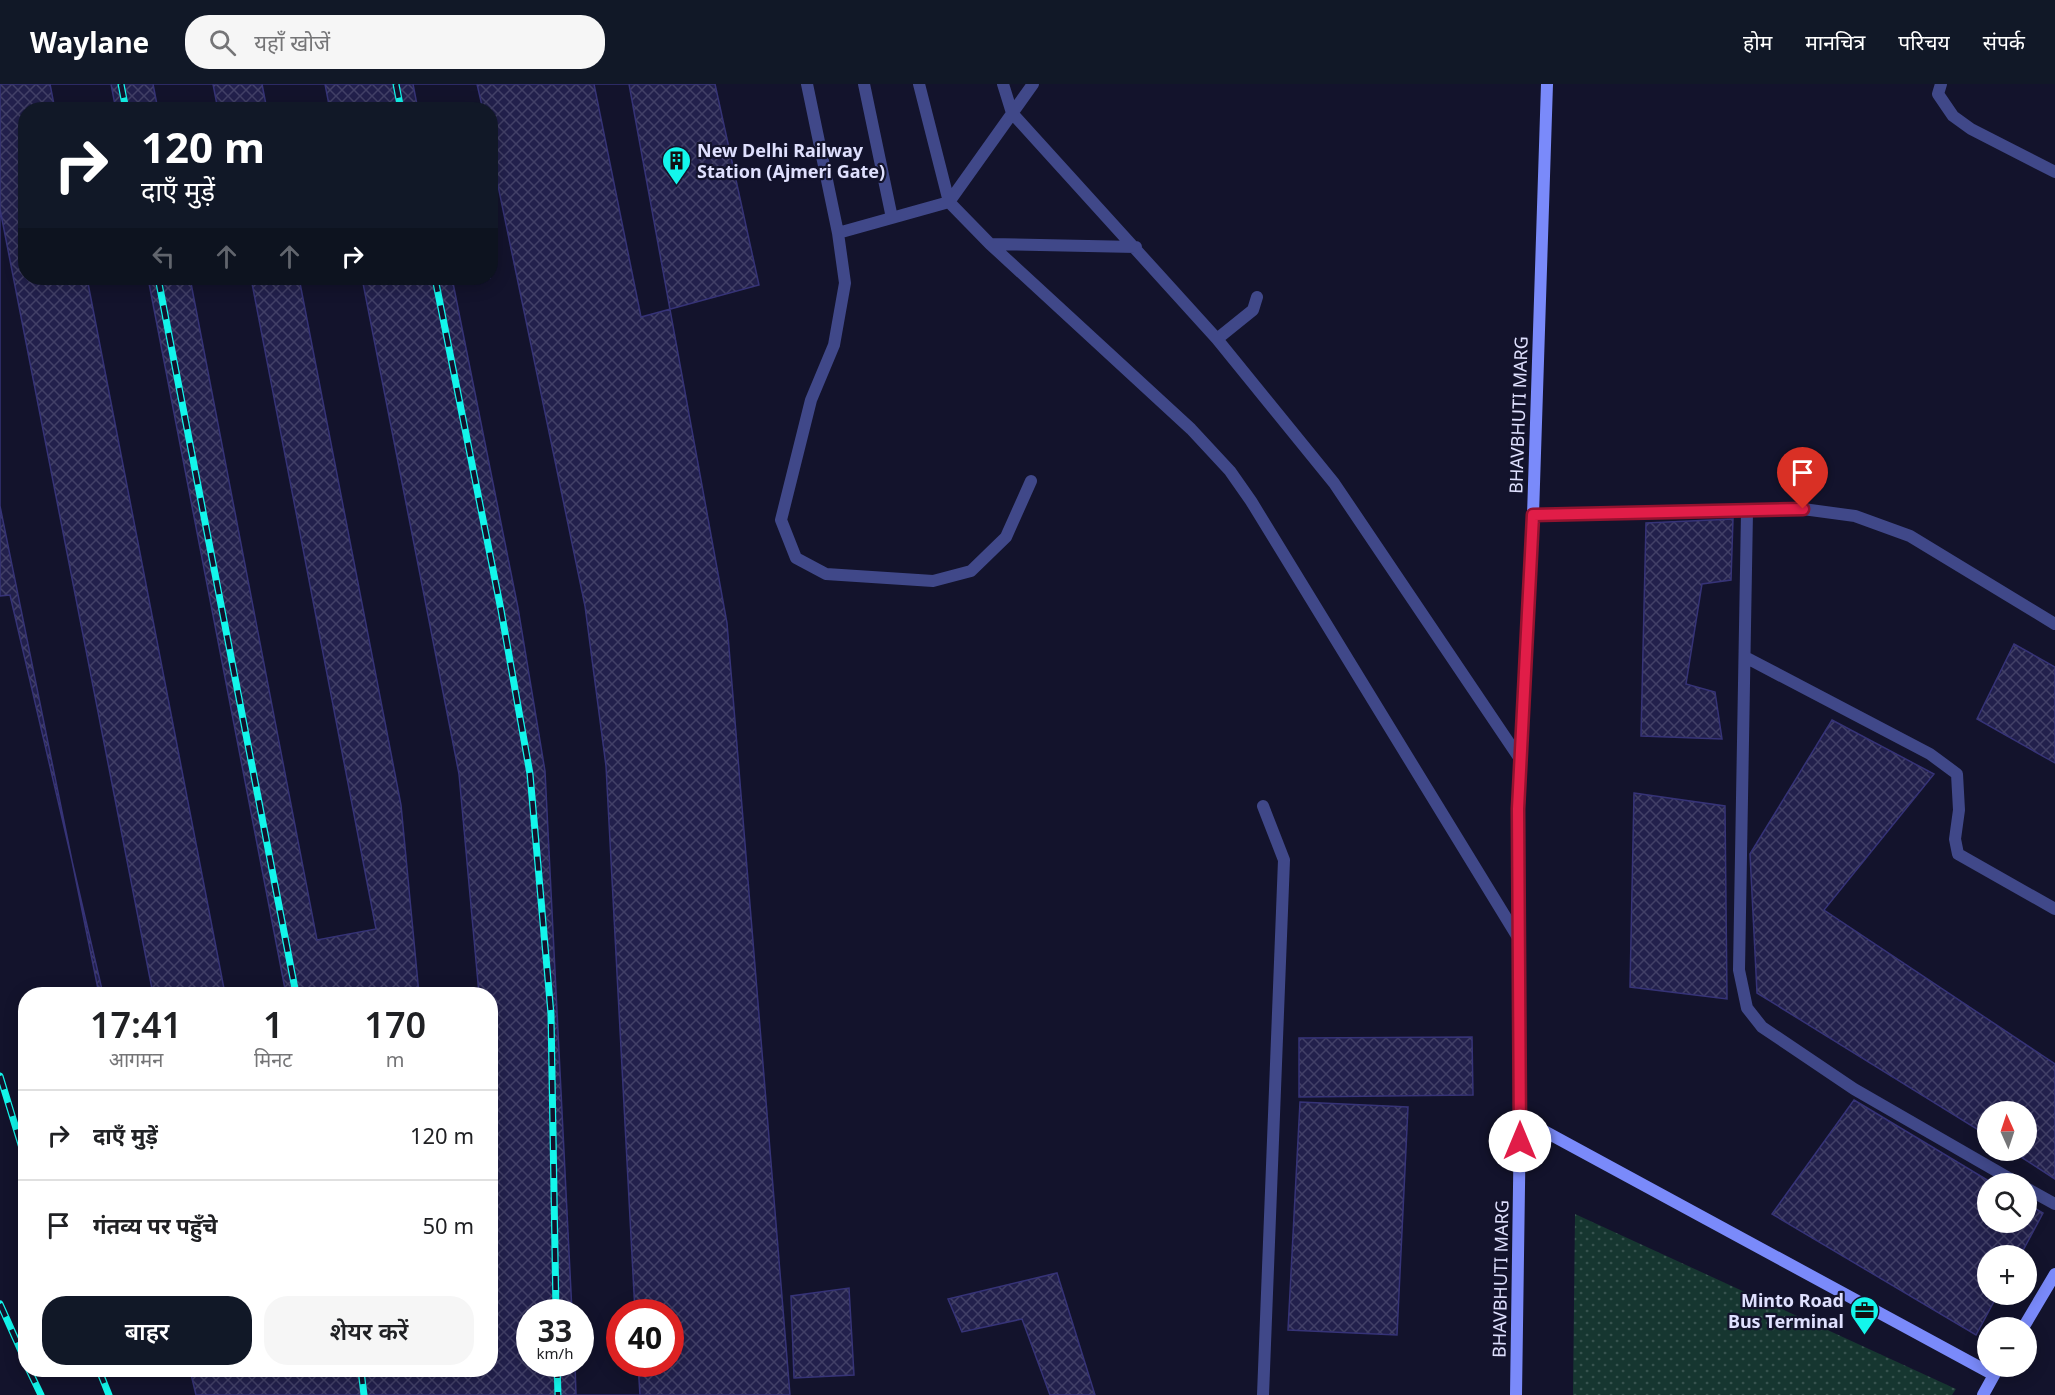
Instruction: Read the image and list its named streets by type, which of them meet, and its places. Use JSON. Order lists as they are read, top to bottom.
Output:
{
  "streets": {
    "street": ["BHAVBHUTI MARG"]
  },
  "places": {
    "building": ["New Delhi Railway Station (Ajmeri Gate)"],
    "office": ["Minto Road Bus Terminal"]
  },
  "north": "top",
  "page": {
    "header": "Waylane",
    "search": "यहाँ खोजें",
    "nav": [
      "होम",
      "मानचित्र",
      "परिचय",
      "संपर्क"
    ],
    "turn": ["120 m", "दाएँ मुड़ें"],
    "eta": [
      "17:41",
      "आगमन",
      "1",
      "मिनट",
      "170",
      "m"
    ],
    "list": [
      {
        "name": "दाएँ मुड़ें",
        "value": "120 m"
      },
      {
        "name": "गंतव्य पर पहुँचे",
        "value": "50 m"
      }
    ],
    "map_buttons": ["+", "−"],
    "buttons": ["बाहर", "शेयर करें"],
    "speed": "33 km/h",
    "limit": "40"
  }
}
